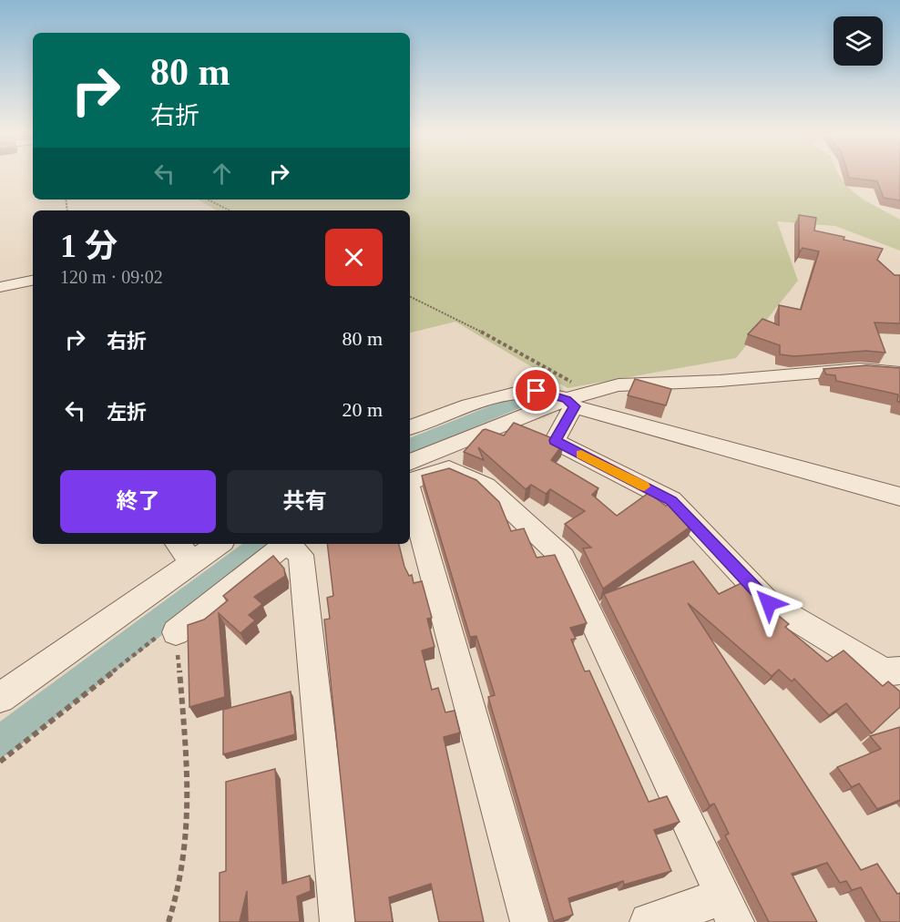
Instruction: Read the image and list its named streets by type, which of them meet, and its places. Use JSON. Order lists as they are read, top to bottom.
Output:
{
  "page": {
    "turn": ["80 m", "右折"],
    "heading": ["1 分", "120 m · 09:02"],
    "list": [
      {
        "name": "右折",
        "value": "80 m"
      },
      {
        "name": "左折",
        "value": "20 m"
      }
    ],
    "buttons": ["終了", "共有"]
  }
}
